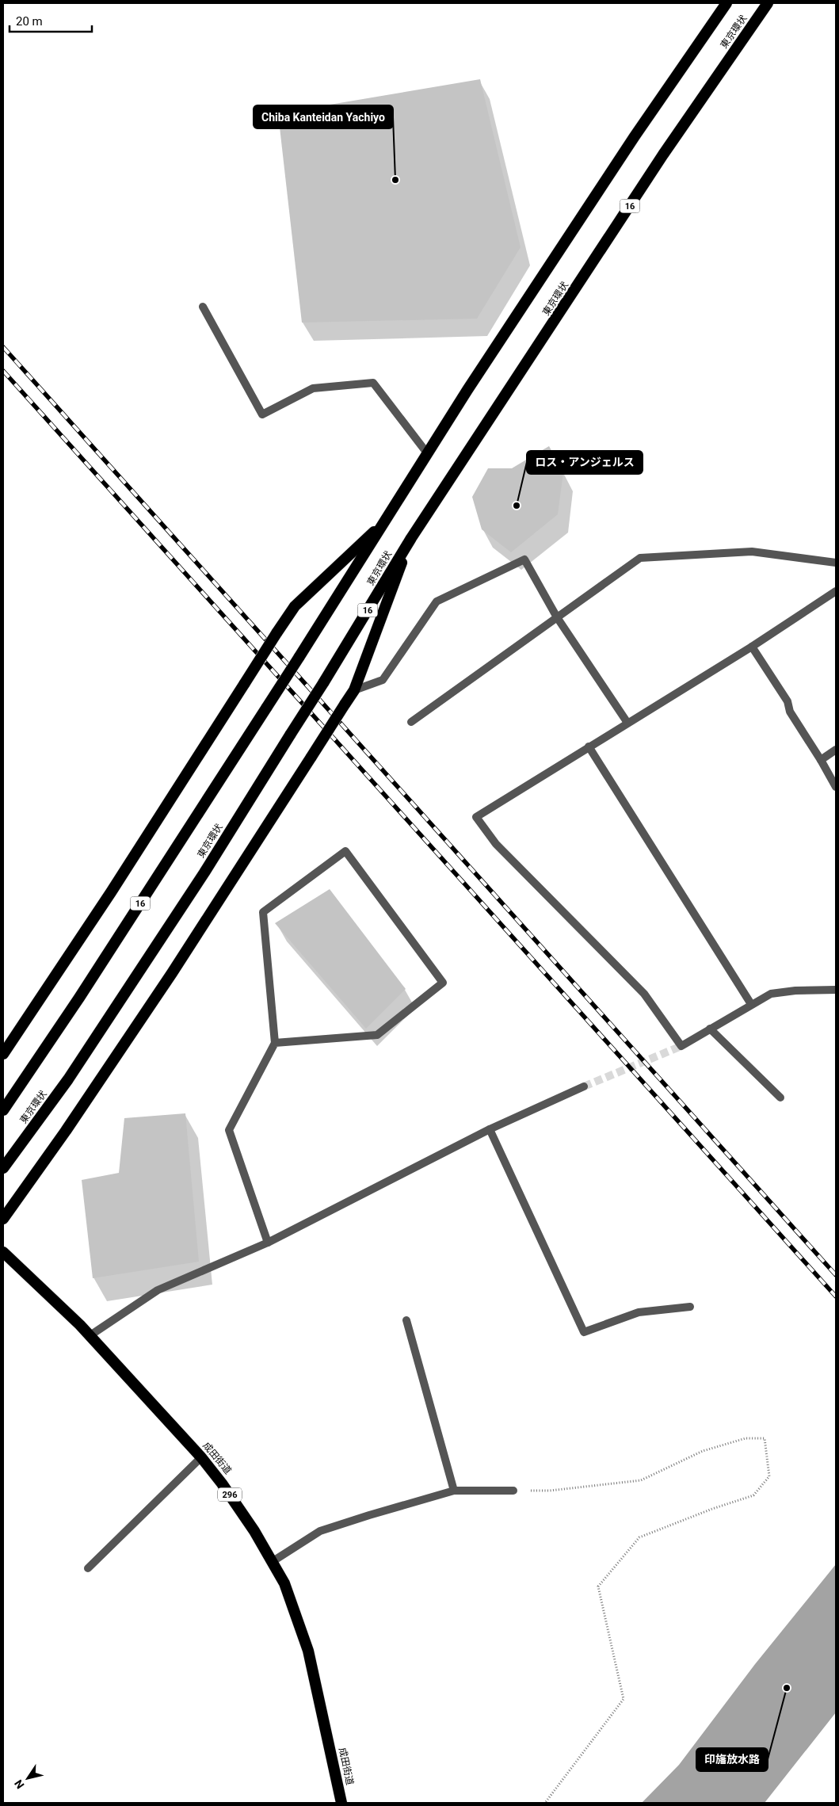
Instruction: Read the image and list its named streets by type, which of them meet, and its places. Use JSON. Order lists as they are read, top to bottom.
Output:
{
  "streets": {
    "highway": [
      "東京環状",
      "16",
      "成田街道",
      "296"
    ]
  },
  "places": ["Chiba Kanteidan Yachiyo", "ロス・アンジェルス", "印旛放水路"],
  "scale_bar": "20 m",
  "north": "bottom left"
}
